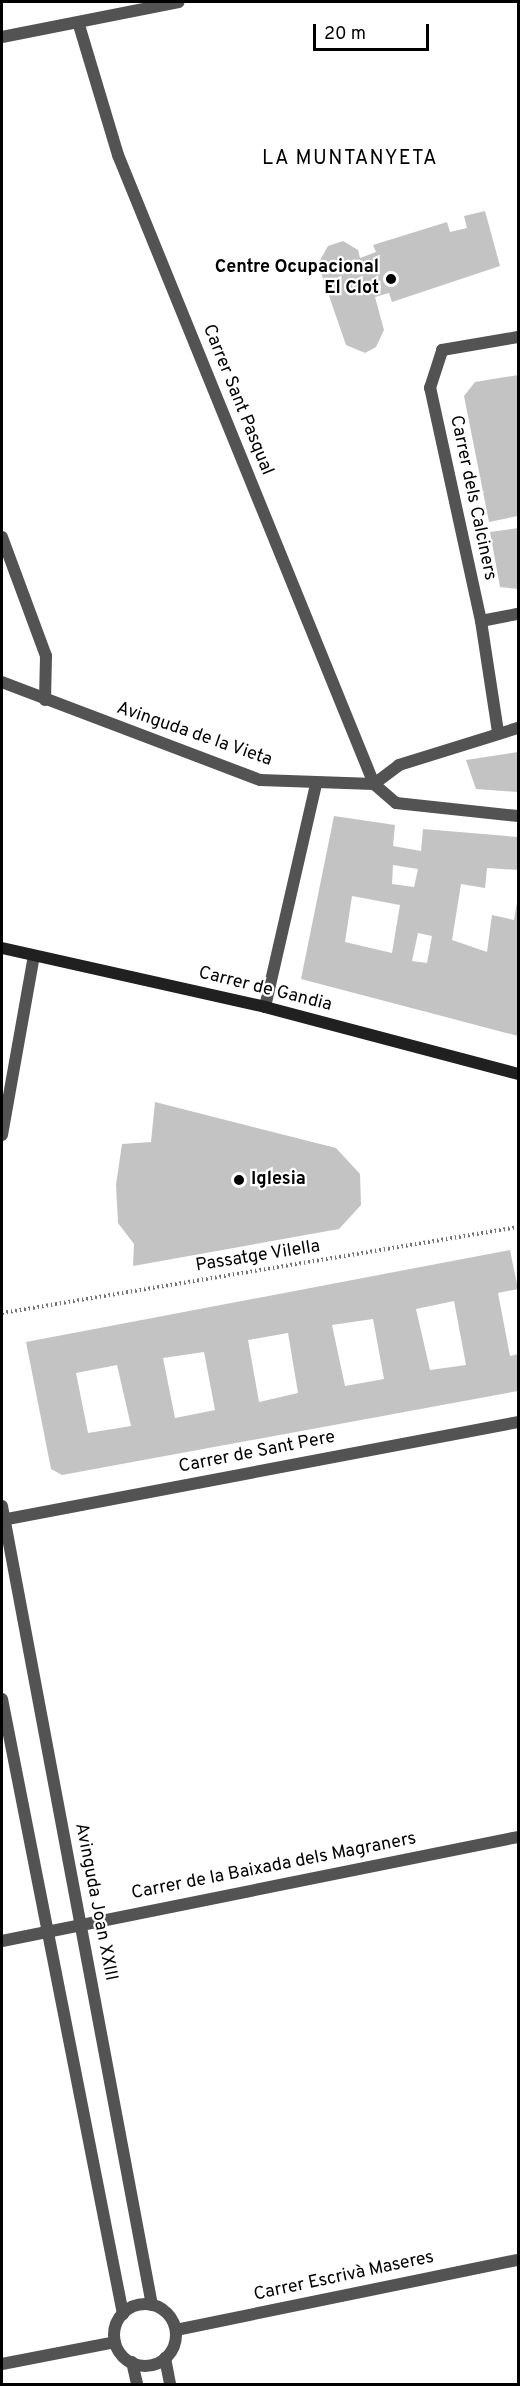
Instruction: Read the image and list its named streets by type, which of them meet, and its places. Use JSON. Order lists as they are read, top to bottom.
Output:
{
  "streets": {
    "street": [
      "Carrer Sant Pasqual",
      "Carrer dels Calciners",
      "Avinguda de la Vieta",
      "Carrer de Gandia",
      "Carrer de Sant Pere",
      "Carrer de la Baixada dels Magraners",
      "Avinguda Joan XXIII",
      "Carrer Escrivà Maseres"
    ],
    "path": ["Passatge Vilella"]
  },
  "crossings": [
    ["Carrer Sant Pasqual", "Avinguda de la Vieta"],
    ["Carrer de Sant Pere", "Avinguda Joan XXIII"],
    ["Carrer de la Baixada dels Magraners", "Avinguda Joan XXIII"],
    ["Avinguda Joan XXIII", "Carrer Escrivà Maseres"]
  ],
  "districts": ["LA MUNTANYETA"],
  "places": ["Centre Ocupacional El Clot", "Iglesia"],
  "scale_bar": "20 m"
}
